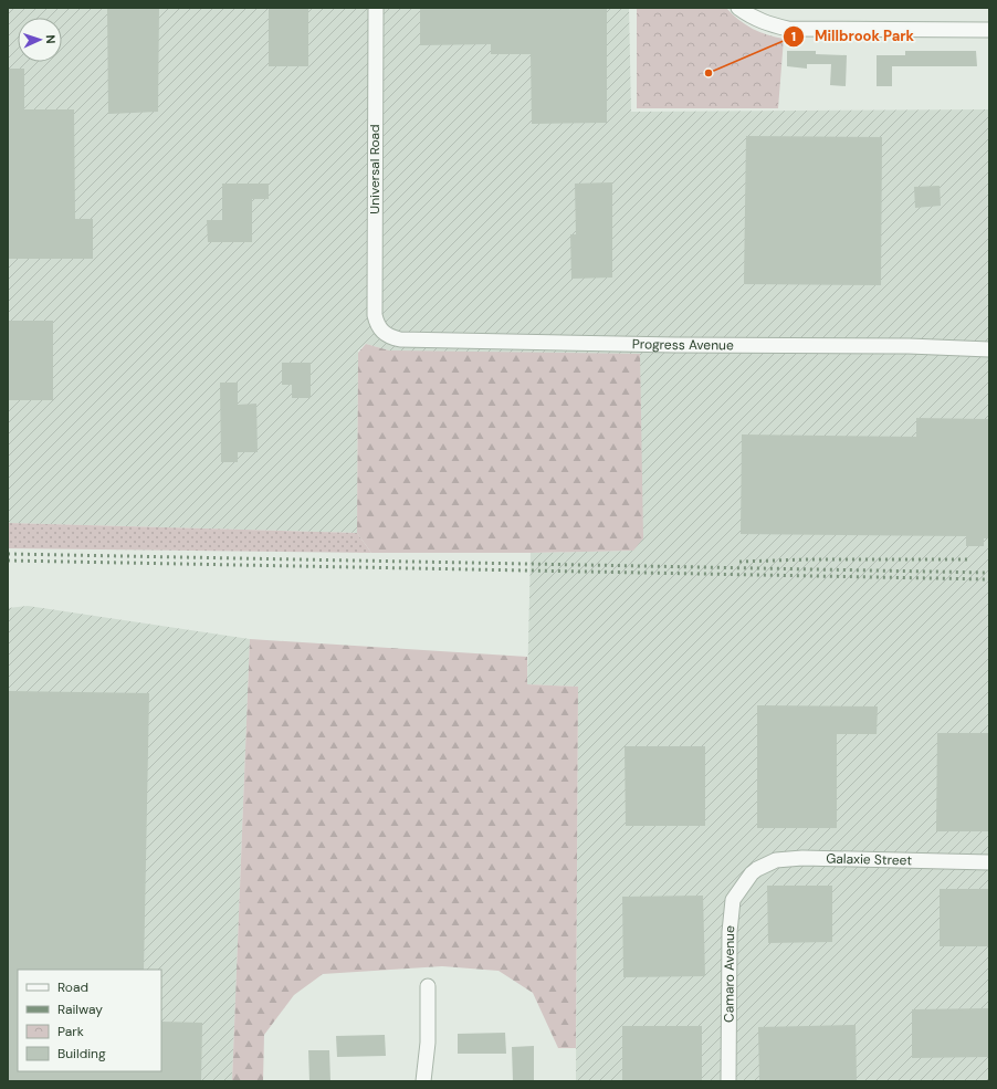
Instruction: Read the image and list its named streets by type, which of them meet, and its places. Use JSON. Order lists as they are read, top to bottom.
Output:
{
  "streets": {
    "street": [
      "Universal Road",
      "Progress Avenue",
      "Galaxie Street",
      "Camaro Avenue"
    ]
  },
  "crossings": [
    ["Universal Road", "Progress Avenue"],
    ["Galaxie Street", "Camaro Avenue"]
  ],
  "places": ["Millbrook Park"],
  "legend": [
    "Road",
    "Railway",
    "Park",
    "Building"
  ],
  "north": "right"
}
